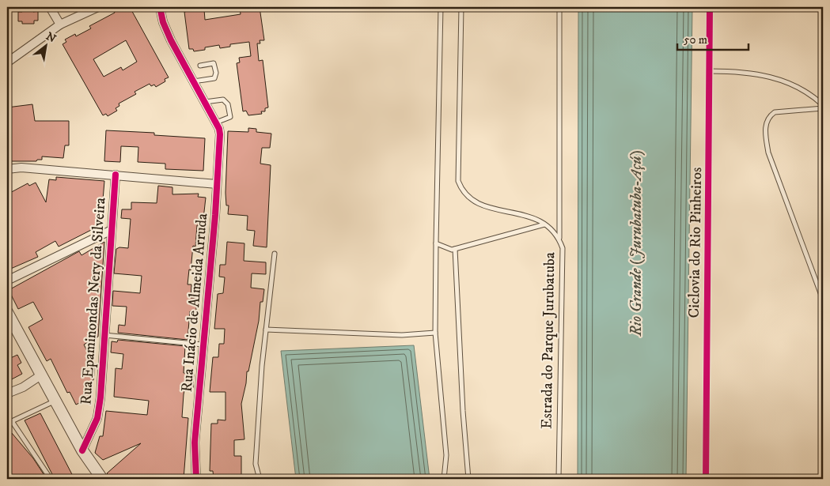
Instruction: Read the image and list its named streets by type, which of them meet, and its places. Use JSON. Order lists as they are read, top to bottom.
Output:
{
  "streets": {
    "street": ["Rua Epaminondas Nery da Silveira", "Rua Inácio de Almeida Arruda"],
    "lane": ["Estrada do Parque Jurubatuba"],
    "cycle path": ["Ciclovia do Rio Pinheiros"]
  },
  "water": ["Rio Grande (Jurubatuba-Açú)"],
  "scale_bar": "50 m",
  "north": "top right"
}
